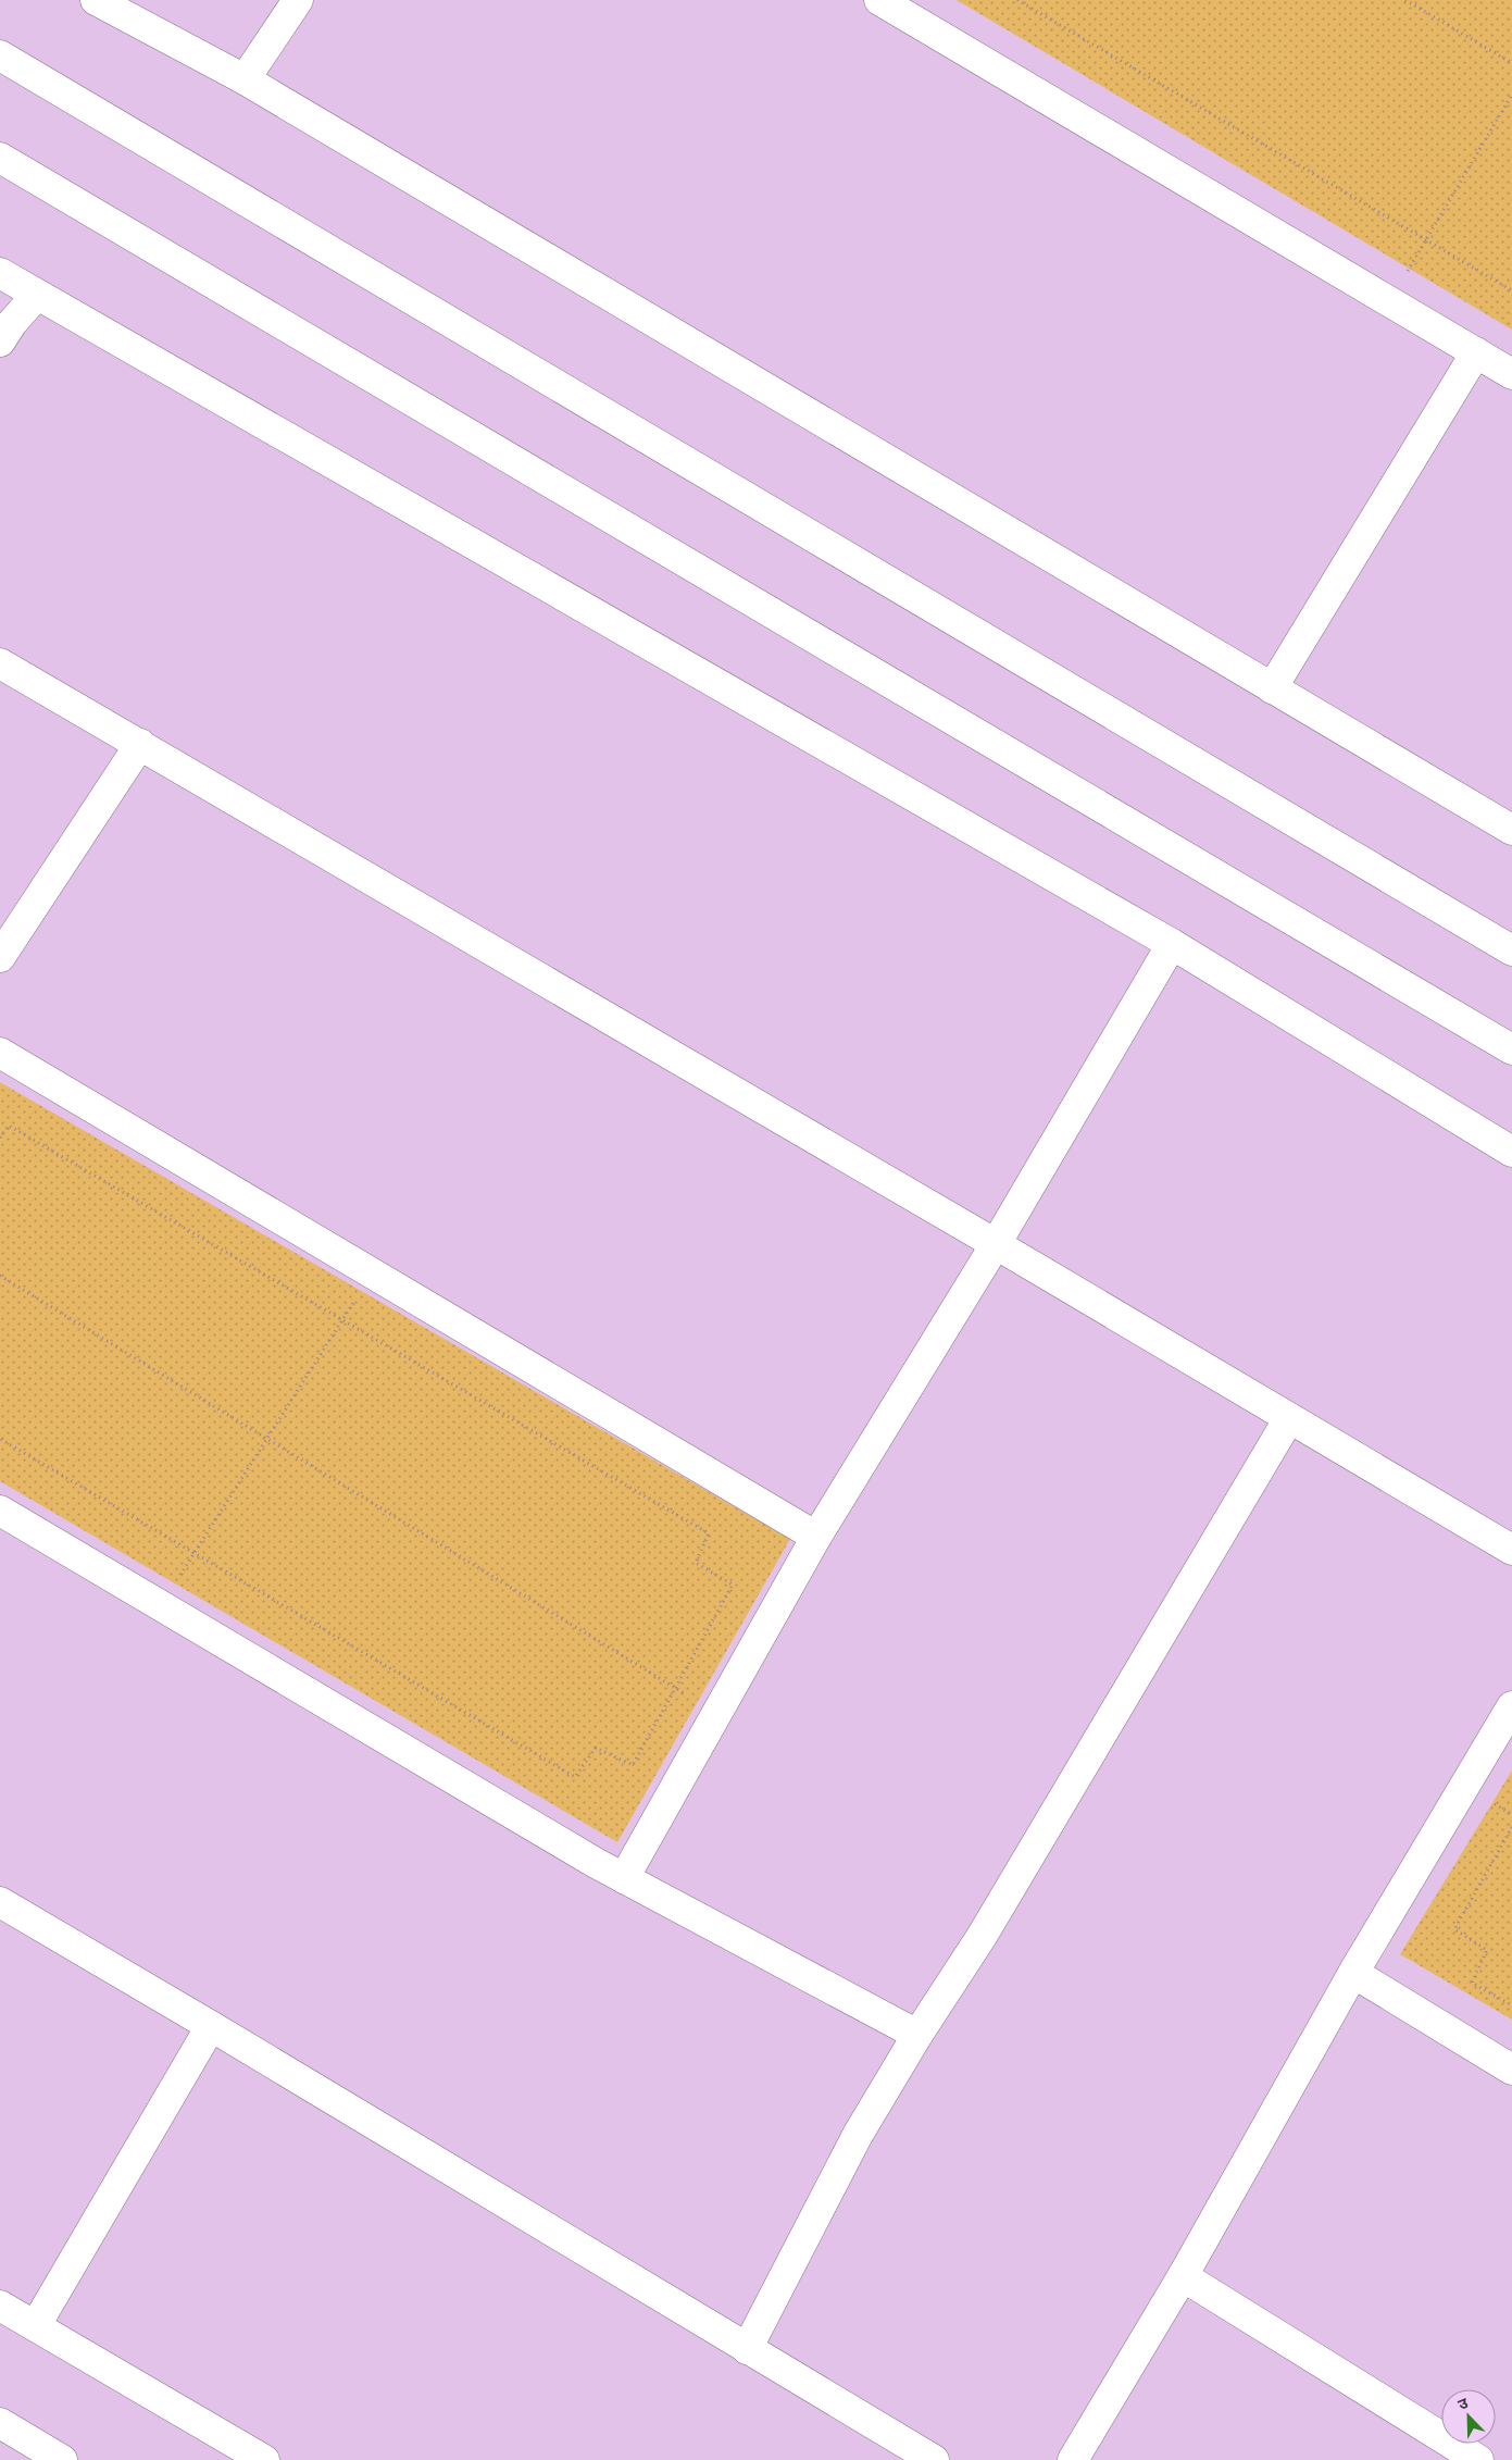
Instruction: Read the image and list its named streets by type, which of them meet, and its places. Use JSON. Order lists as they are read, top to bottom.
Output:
{
  "north": "top left"
}
